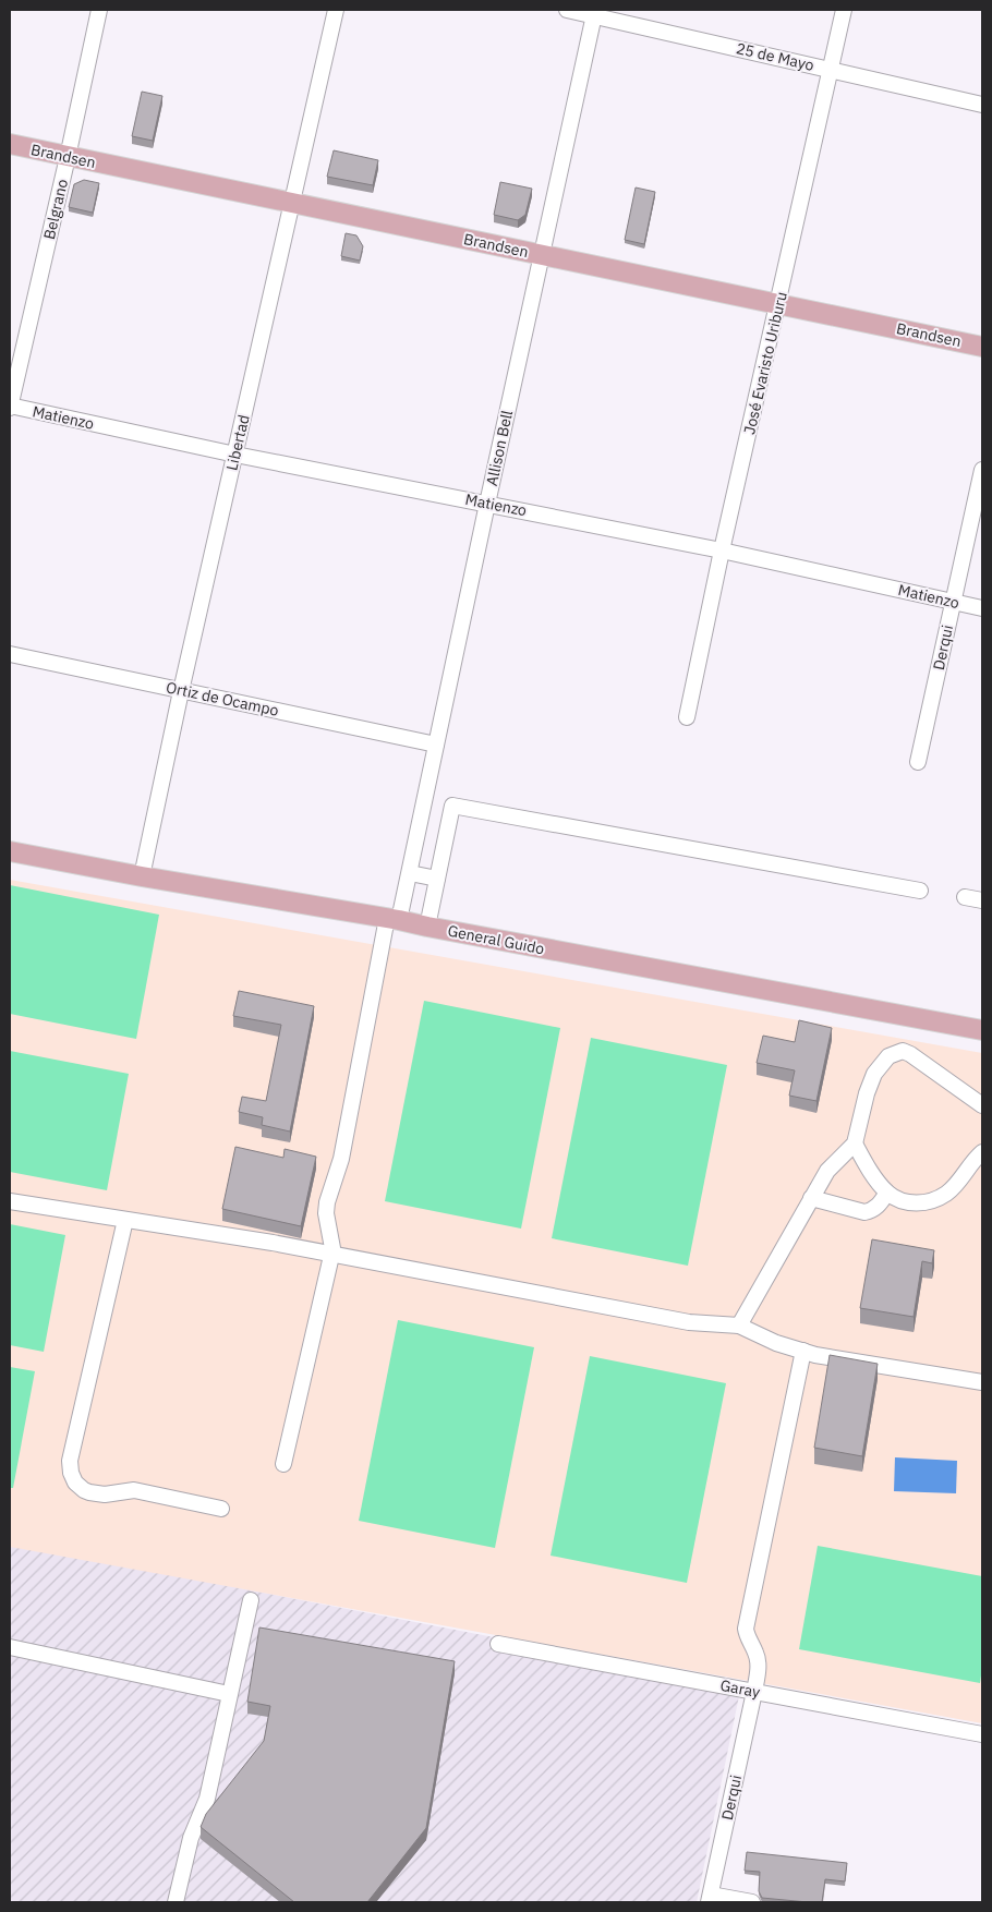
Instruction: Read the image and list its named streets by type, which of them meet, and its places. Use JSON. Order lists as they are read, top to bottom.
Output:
{
  "streets": {
    "main road": ["Brandsen", "General Guido"],
    "street": [
      "25 de Mayo",
      "Belgrano",
      "José Evaristo Uriburu",
      "Matienzo",
      "Libertad",
      "Allison Bell",
      "Derqui",
      "Ortiz de Ocampo",
      "Garay"
    ]
  },
  "crossings": [
    ["25 de Mayo", "José Evaristo Uriburu"],
    ["25 de Mayo", "Allison Bell"],
    ["Brandsen", "Belgrano"],
    ["Brandsen", "José Evaristo Uriburu"],
    ["Brandsen", "Libertad"],
    ["Brandsen", "Allison Bell"],
    ["Belgrano", "Matienzo"],
    ["José Evaristo Uriburu", "Matienzo"],
    ["Matienzo", "Libertad"],
    ["Matienzo", "Allison Bell"],
    ["Matienzo", "Derqui"],
    ["Libertad", "Ortiz de Ocampo"],
    ["Libertad", "General Guido"],
    ["Allison Bell", "Ortiz de Ocampo"],
    ["Allison Bell", "General Guido"],
    ["Derqui", "Garay"]
  ]
}
